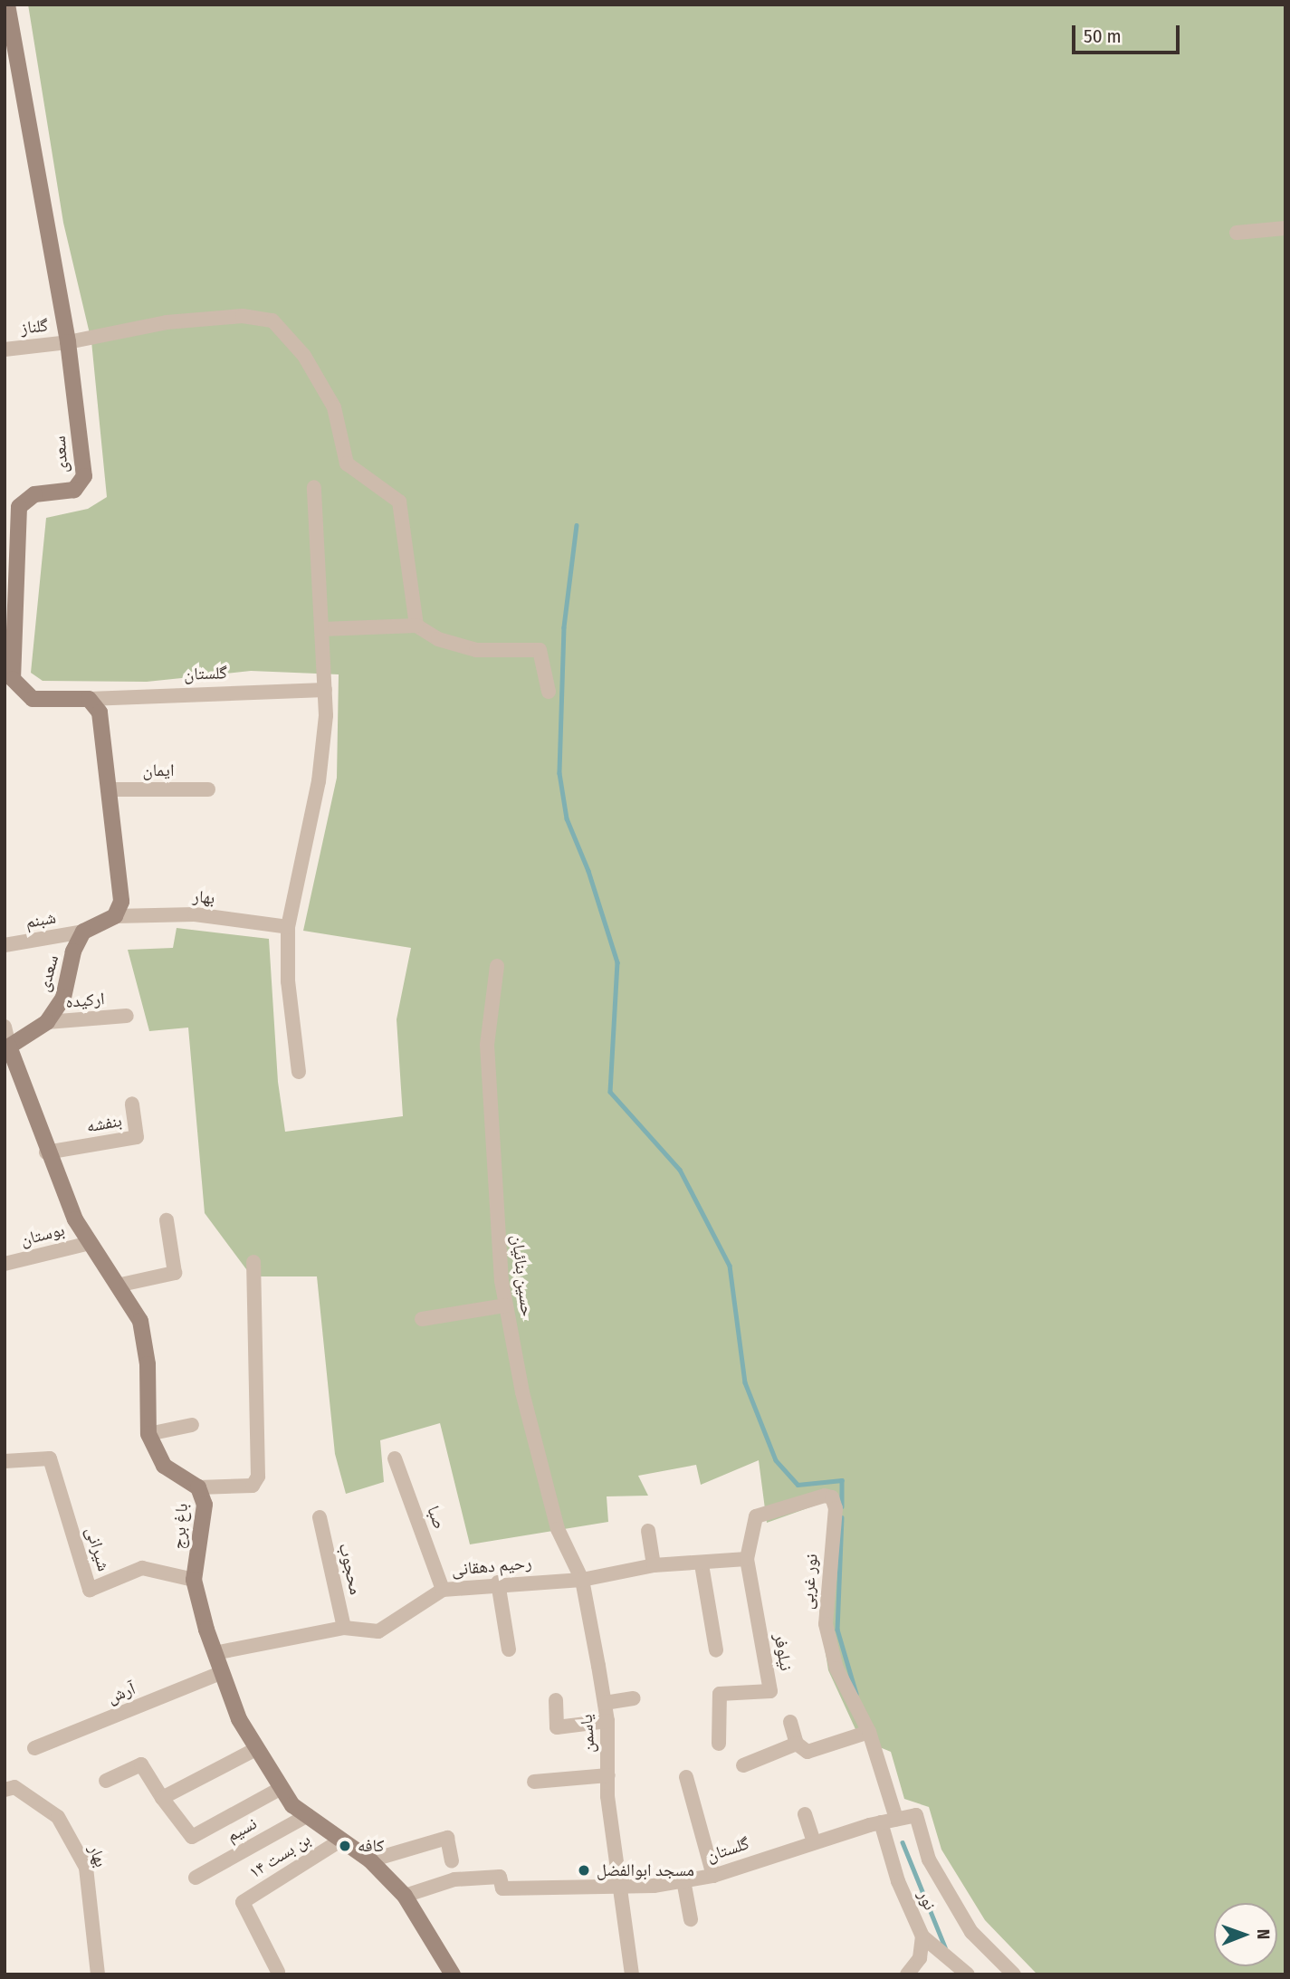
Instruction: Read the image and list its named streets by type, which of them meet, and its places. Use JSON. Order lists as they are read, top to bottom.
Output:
{
  "streets": {
    "street": [
      "گلناز",
      "سعدی",
      "گلستان",
      "ایمان",
      "بهار",
      "شبنم",
      "ارکیده",
      "بنفشه",
      "بوستان",
      "حسین بنائیان",
      "صبا",
      "باغ برج",
      "شیرانی",
      "رحیم دهقانی",
      "محجوب",
      "نور غربى",
      "نیلوفر",
      "آرش",
      "یاسمن",
      "نسیم",
      "بن بست ۱۴",
      "نور"
    ]
  },
  "crossings": [
    ["گلناز", "سعدی"],
    ["سعدی", "گلستان"],
    ["سعدی", "شبنم"],
    ["سعدی", "ارکیده"],
    ["سعدی", "باغ برج"],
    ["گلستان", "باغ برج"],
    ["گلستان", "نور غربى"],
    ["گلستان", "یاسمن"],
    ["گلستان", "نور"],
    ["بنفشه", "باغ برج"],
    ["بوستان", "باغ برج"],
    ["حسین بنائیان", "رحیم دهقانی"],
    ["حسین بنائیان", "یاسمن"],
    ["صبا", "رحیم دهقانی"],
    ["باغ برج", "شیرانی"],
    ["باغ برج", "رحیم دهقانی"],
    ["باغ برج", "آرش"],
    ["باغ برج", "نسیم"],
    ["باغ برج", "بن بست ۱۴"],
    ["رحیم دهقانی", "محجوب"],
    ["رحیم دهقانی", "نور غربى"],
    ["رحیم دهقانی", "نیلوفر"],
    ["رحیم دهقانی", "یاسمن"],
    ["نور غربى", "نیلوفر"]
  ],
  "places": ["کافه", "مسجد ابوالفضل"],
  "scale_bar": "50 m",
  "north": "right"
}
